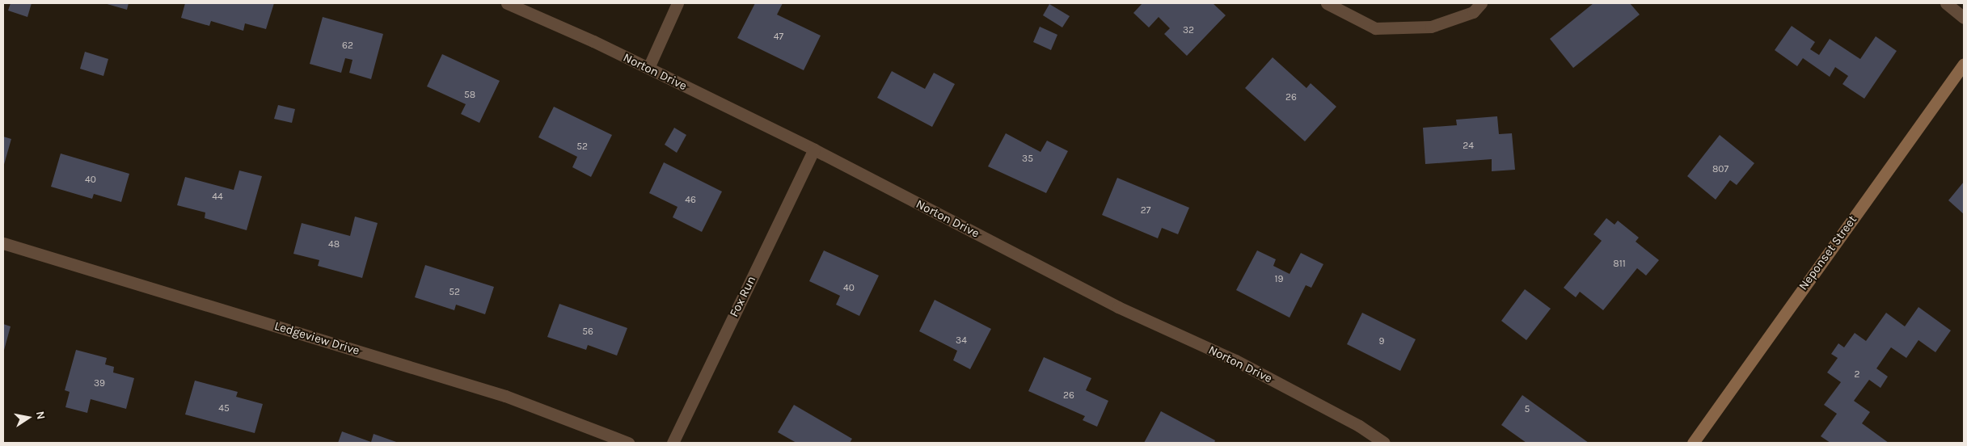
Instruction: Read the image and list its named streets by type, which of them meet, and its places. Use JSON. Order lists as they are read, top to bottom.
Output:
{
  "streets": {
    "main road": ["Neponset Street"],
    "street": ["Norton Drive", "Fox Run", "Ledgeview Drive"]
  },
  "crossings": [
    ["Norton Drive", "Fox Run"]
  ],
  "house_numbers": [
    "32",
    "47",
    "62",
    "58",
    "26",
    "24",
    "52",
    "35",
    "807",
    "40",
    "44",
    "46",
    "27",
    "48",
    "811",
    "19",
    "40",
    "52",
    "56",
    "34",
    "9",
    "2",
    "39",
    "26",
    "45",
    "5"
  ],
  "north": "right"
}
